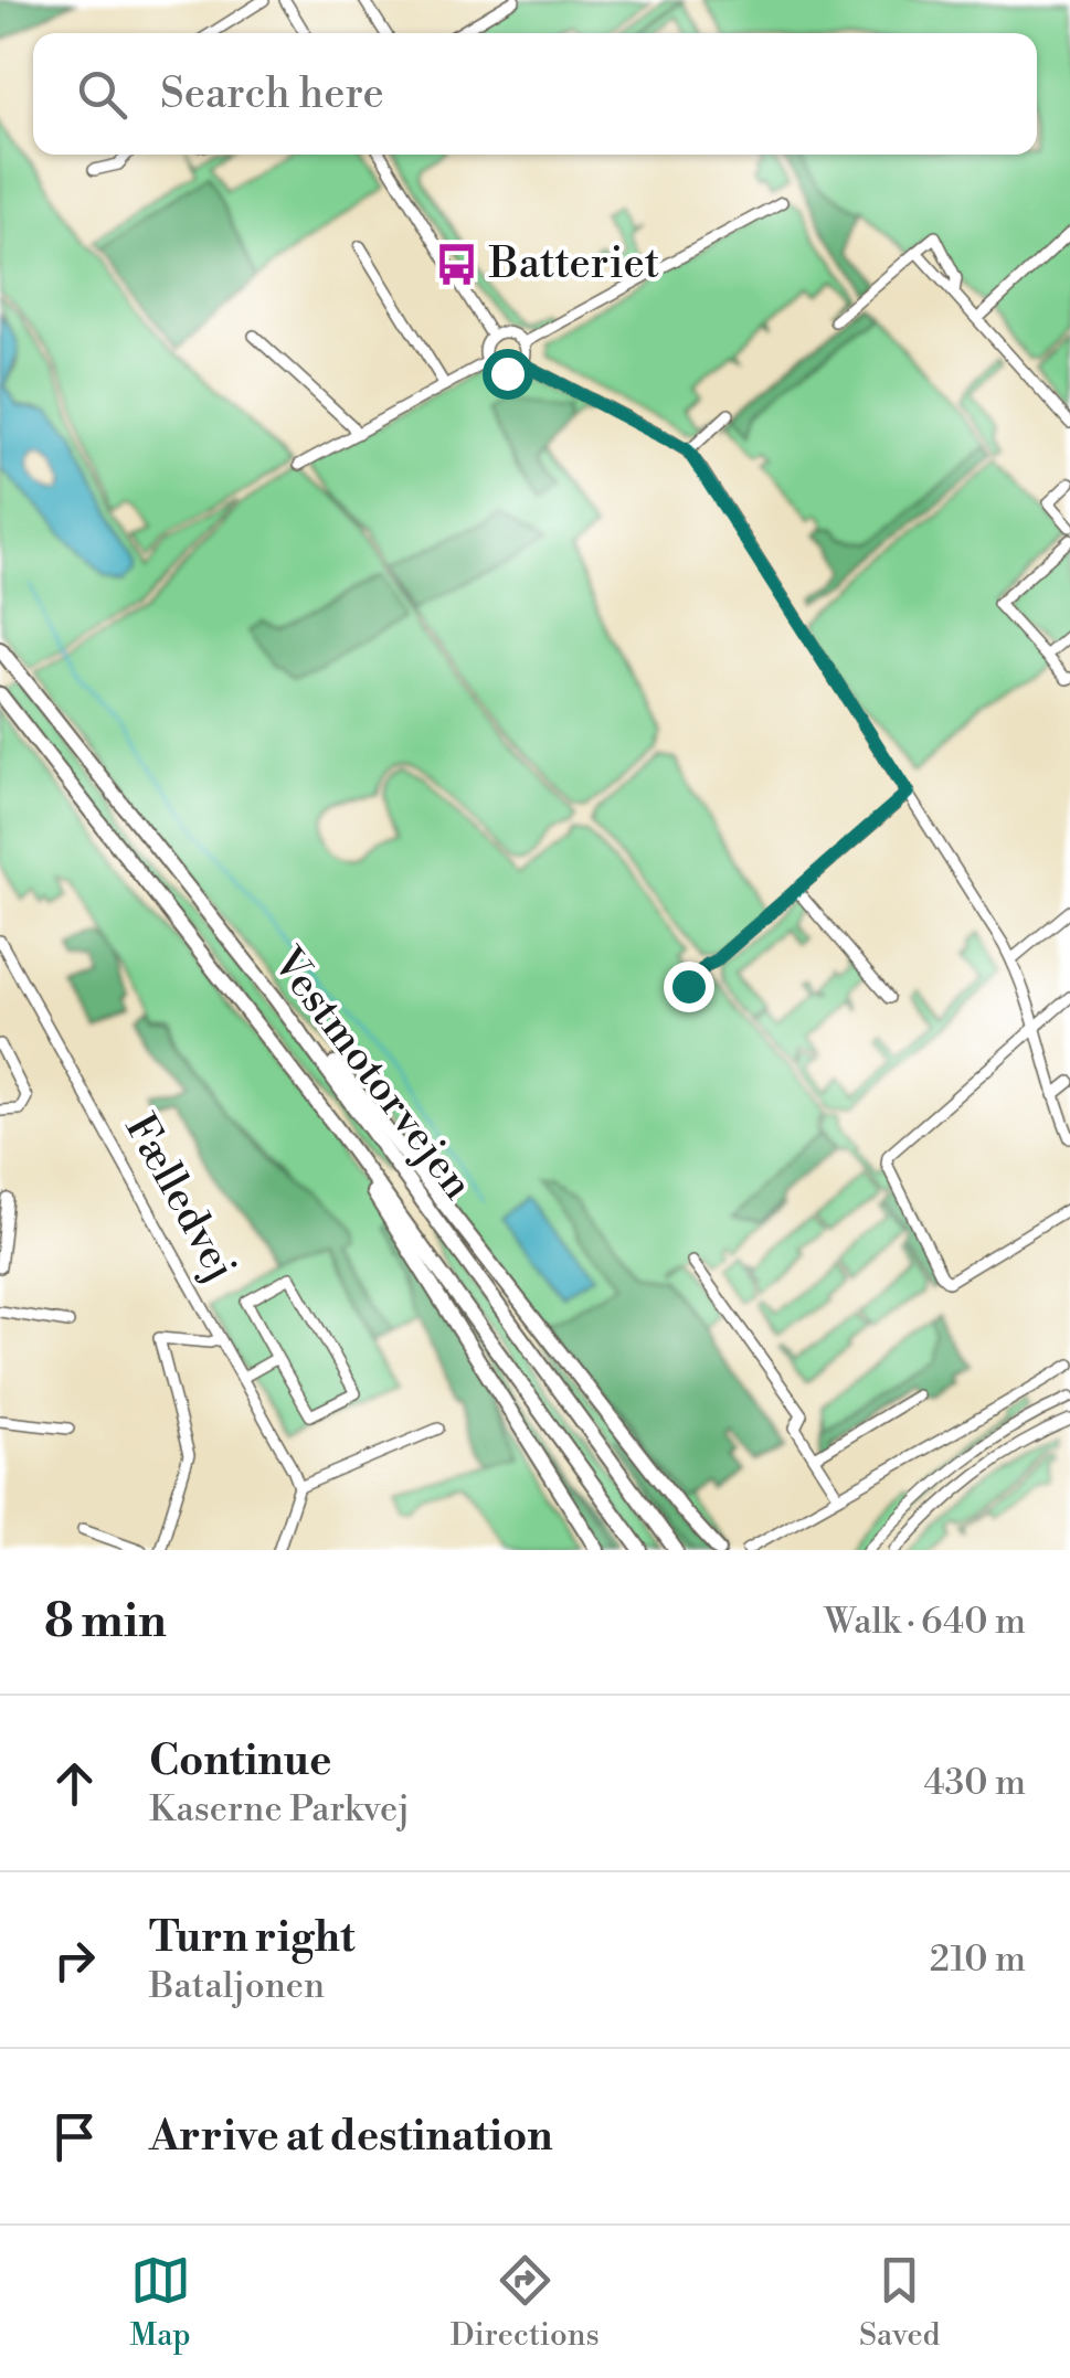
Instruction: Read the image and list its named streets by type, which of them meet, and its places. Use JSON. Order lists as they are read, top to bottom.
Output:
{
  "streets": {
    "highway": ["Vestmotorvejen"],
    "street": ["Fælledvej"]
  },
  "places": {
    "bus stop": ["Batteriet"]
  },
  "page": {
    "search": "Search here",
    "heading": ["8 min", "Walk · 640 m"],
    "list": [
      ["Continue", "Kaserne Parkvej", "430 m"],
      ["Turn right", "Bataljonen", "210 m"],
      "Arrive at destination"
    ],
    "nav": ["Map", "Directions", "Saved"]
  }
}
